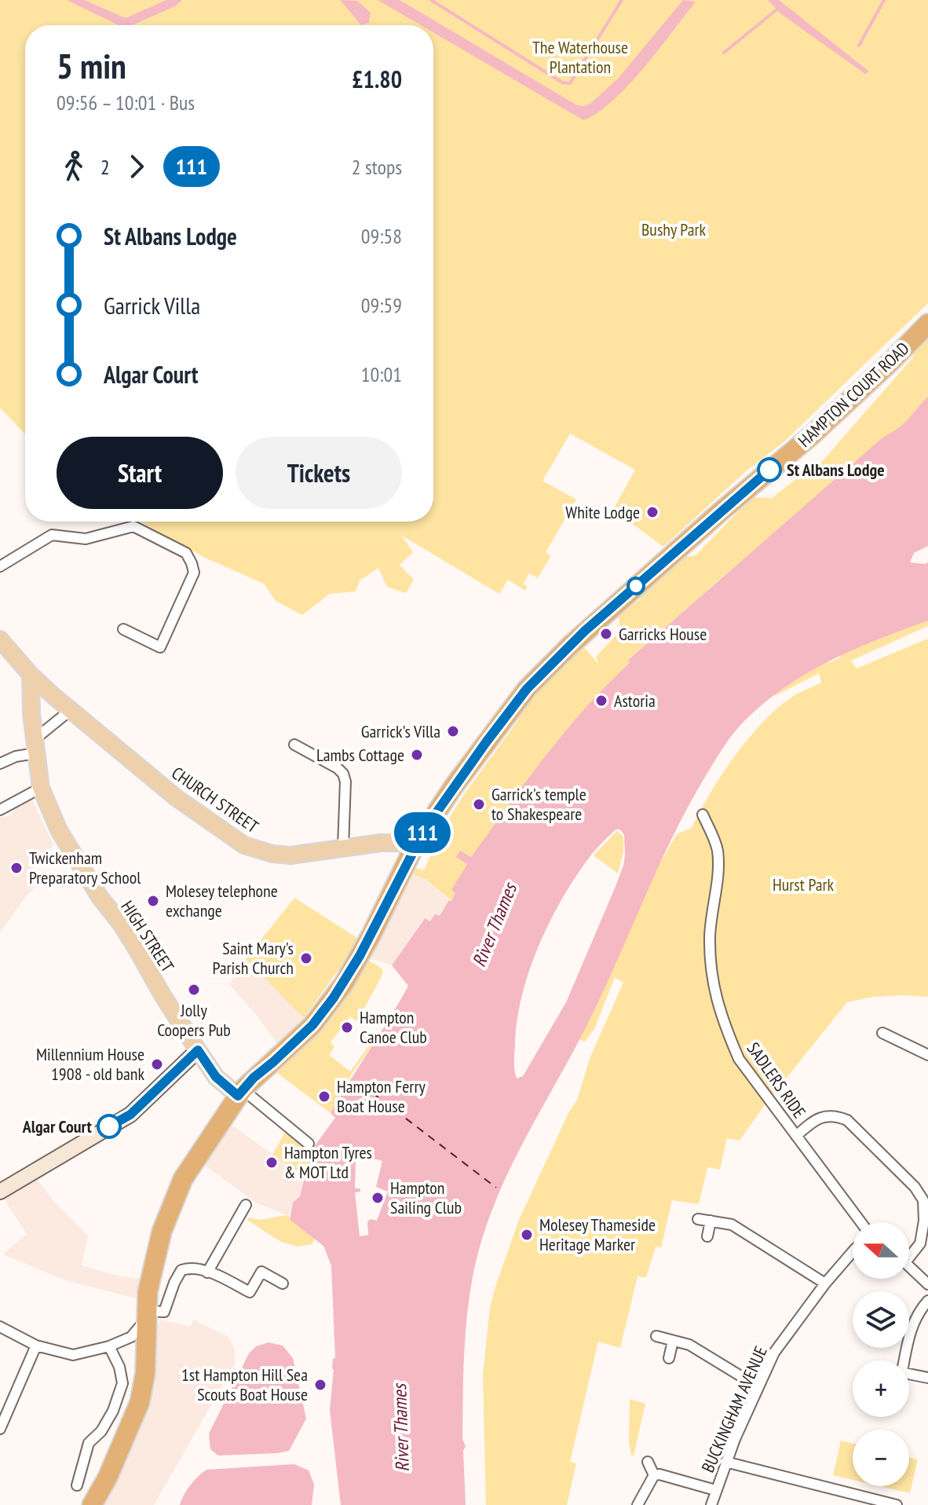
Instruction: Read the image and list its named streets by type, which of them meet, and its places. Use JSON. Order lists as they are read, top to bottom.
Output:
{
  "streets": {
    "highway": ["HAMPTON COURT ROAD"],
    "main road": ["CHURCH STREET", "HIGH STREET"],
    "street": ["SADLERS RIDE", "BUCKINGHAM AVENUE"]
  },
  "crossings": [
    ["HAMPTON COURT ROAD", "CHURCH STREET"],
    ["HAMPTON COURT ROAD", "HIGH STREET"],
    ["CHURCH STREET", "HIGH STREET"]
  ],
  "water": ["River Thames"],
  "parks": ["The Waterhouse Plantation", "Bushy Park", "Hurst Park"],
  "places": [
    "St Albans Lodge",
    "White Lodge",
    "Garricks House",
    "Astoria",
    "Garrick's Villa",
    "Lambs Cottage",
    "Garrick's temple to Shakespeare",
    "Twickenham Preparatory School",
    "Molesey telephone exchange",
    "Saint Mary's Parish Church",
    "Jolly Coopers Pub",
    "Hampton Canoe Club",
    "Millennium House 1908 - old bank",
    "Hampton Ferry Boat House",
    "Algar Court",
    "Hampton Tyres & MOT Ltd",
    "Hampton Sailing Club",
    "Molesey Thameside Heritage Marker",
    "1st Hampton Hill Sea Scouts Boat House"
  ],
  "lines": ["bus line 111"],
  "north": "left",
  "page": {
    "on_map": "111",
    "heading": ["5 min", "09:56 – 10:01 · Bus", "£1.80"],
    "legs": ["2", "111", "2 stops"],
    "list": [
      {
        "name": "St Albans Lodge",
        "value": "09:58"
      },
      {
        "name": "Garrick Villa",
        "value": "09:59"
      },
      {
        "name": "Algar Court",
        "value": "10:01"
      }
    ],
    "buttons": ["Start", "Tickets"],
    "map_buttons": ["+", "−"]
  }
}
